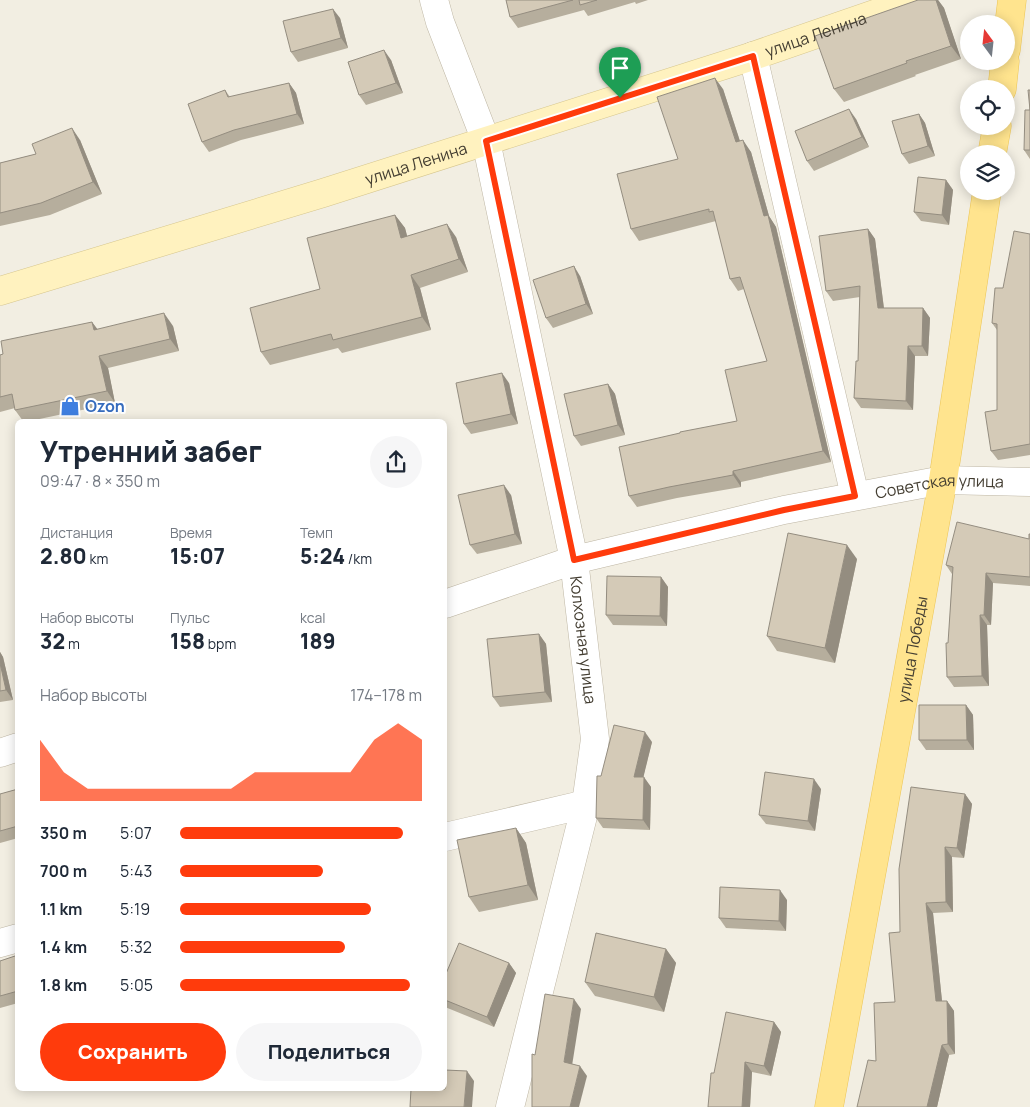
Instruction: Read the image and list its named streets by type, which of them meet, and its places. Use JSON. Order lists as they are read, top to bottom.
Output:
{
  "streets": {
    "main road": ["улица Ленина", "улица Победы"],
    "street": ["Советская улица", "Колхозная улица"]
  },
  "crossings": [
    ["улица Ленина", "Колхозная улица"],
    ["Советская улица", "Колхозная улица"],
    ["Советская улица", "улица Победы"]
  ],
  "places": {
    "shop": ["Ozon"]
  },
  "north": "top",
  "page": {
    "heading": ["Утренний забег", "09:47 · 8 × 350 m"],
    "stats": [
      ["Дистанция", "2.80 km"],
      ["Время", "15:07"],
      ["Темп", "5:24 /km"],
      ["Набор высоты", "32 m"],
      ["Пульс", "158 bpm"],
      ["kcal", "189"]
    ],
    "chart": ["Набор высоты", "174–178 m"],
    "list": [
      {
        "name": "350 m",
        "note": "5:07"
      },
      {
        "name": "700 m",
        "note": "5:43"
      },
      {
        "name": "1.1 km",
        "note": "5:19"
      },
      {
        "name": "1.4 km",
        "note": "5:32"
      },
      {
        "name": "1.8 km",
        "note": "5:05"
      }
    ],
    "buttons": ["Сохранить", "Поделиться"]
  }
}
